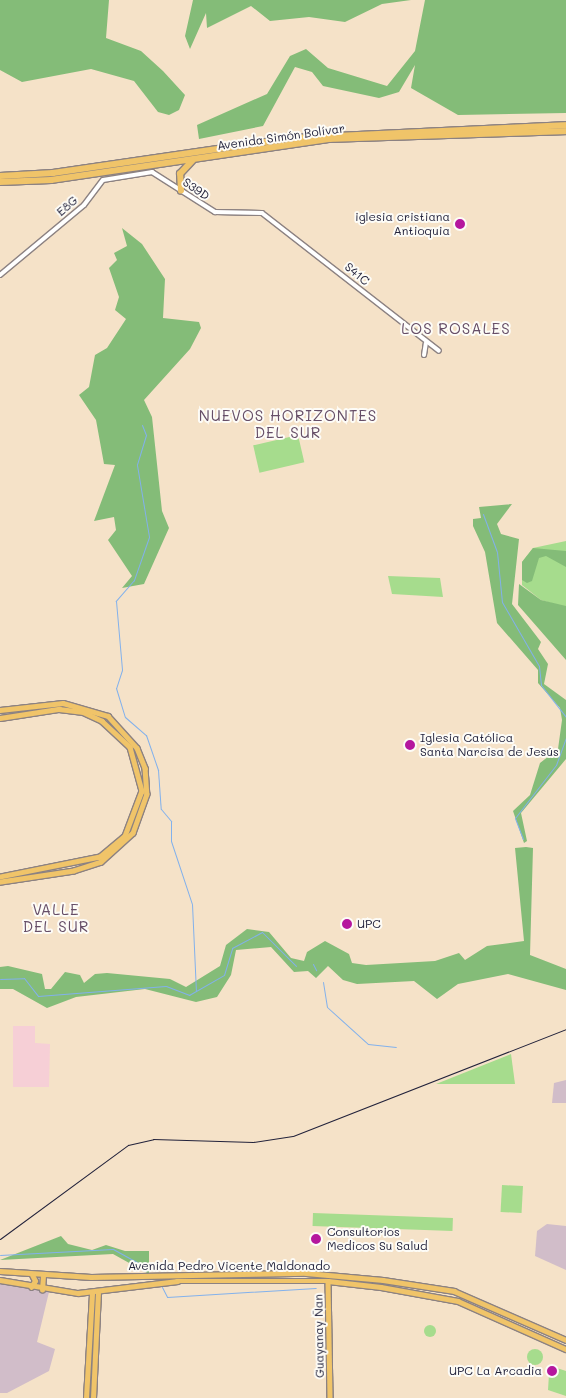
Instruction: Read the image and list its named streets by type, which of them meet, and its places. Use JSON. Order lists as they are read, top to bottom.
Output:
{
  "streets": {
    "highway": ["Avenida Simón Bolívar"],
    "main road": ["Avenida Pedro Vicente Maldonado", "Guayanay Ñan"],
    "street": ["S39D", "E8G", "S41C"]
  },
  "crossings": [
    ["S39D", "E8G"],
    ["S39D", "S41C"],
    ["Avenida Pedro Vicente Maldonado", "Guayanay Ñan"]
  ],
  "districts": ["LOS ROSALES", "NUEVOS HORIZONTES DEL SUR", "VALLE DEL SUR"],
  "places": [
    "iglesia cristiana Antioquia",
    "Iglesia Católica Santa Narcisa de Jesús",
    "UPC",
    "Consultorios Medicos Su Salud",
    "UPC La Arcadia"
  ]
}
